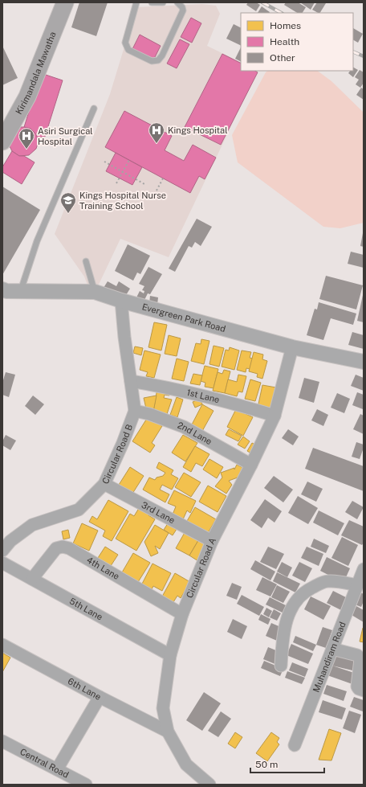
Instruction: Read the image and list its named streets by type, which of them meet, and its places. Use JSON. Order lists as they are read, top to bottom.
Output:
{
  "streets": {
    "main road": ["Kirimandala Mawatha"],
    "street": [
      "Evergreen Park Road",
      "1st Lane",
      "2nd Lane",
      "Circular Road B",
      "3rd Lane",
      "Circular Road A",
      "4th Lane",
      "5th Lane",
      "Muhandiram Road",
      "6th Lane",
      "Central Road"
    ]
  },
  "crossings": [
    ["Evergreen Park Road", "Circular Road B"],
    ["Evergreen Park Road", "Circular Road A"],
    ["1st Lane", "Circular Road B"],
    ["1st Lane", "Circular Road A"],
    ["2nd Lane", "Circular Road B"],
    ["2nd Lane", "Circular Road A"],
    ["Circular Road B", "3rd Lane"],
    ["3rd Lane", "Circular Road A"],
    ["Circular Road A", "4th Lane"],
    ["Circular Road A", "5th Lane"],
    ["Circular Road A", "6th Lane"],
    ["4th Lane", "5th Lane"]
  ],
  "places": {
    "hospital": ["Kings Hospital", "Asiri Surgical Hospital"],
    "school or university": ["Kings Hospital Nurse Training School"]
  },
  "legend": ["Homes", "Health", "Other"],
  "scale_bar": "50 m"
}
